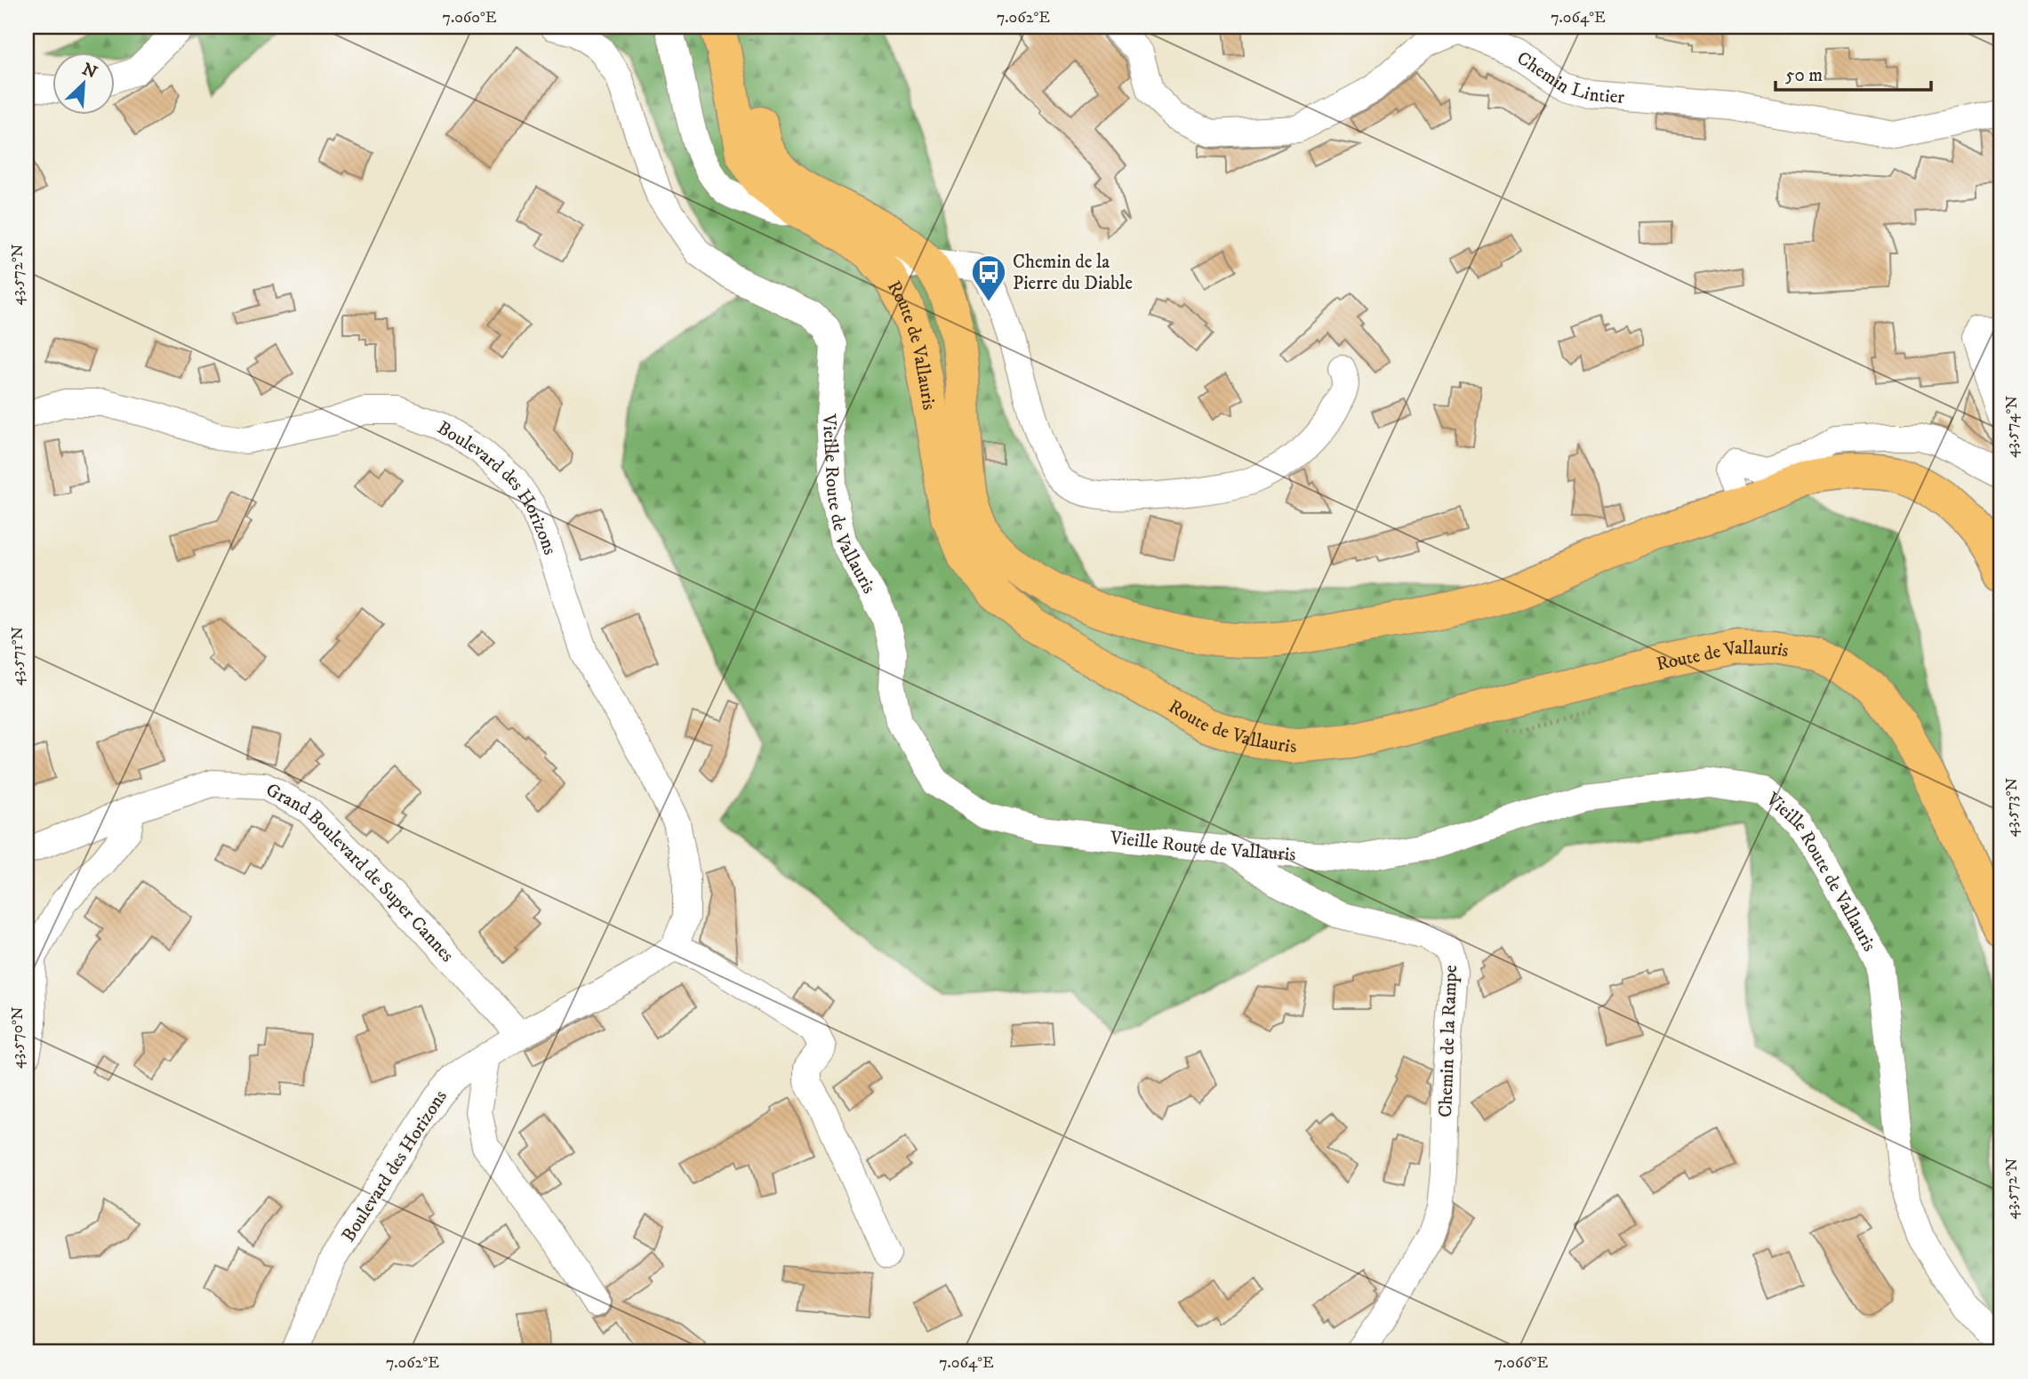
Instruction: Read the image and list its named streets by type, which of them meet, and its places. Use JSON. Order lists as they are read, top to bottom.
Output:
{
  "streets": {
    "main road": ["Route de Vallauris"],
    "street": [
      "Chemin Lintier",
      "Boulevard des Horizons",
      "Vieille Route de Vallauris",
      "Grand Boulevard de Super Cannes",
      "Chemin de la Rampe"
    ]
  },
  "crossings": [
    ["Boulevard des Horizons", "Grand Boulevard de Super Cannes"],
    ["Vieille Route de Vallauris", "Chemin de la Rampe"]
  ],
  "places": {
    "bus stop": ["Chemin de la Pierre du Diable"]
  },
  "scale_bar": "50 m",
  "north": "top right",
  "coordinates": [
    "7.060°E",
    "7.062°E",
    "7.064°E",
    "43.572°N",
    "43.574°N",
    "43.571°N",
    "43.573°N",
    "43.570°N",
    "7.066°E"
  ]
}
